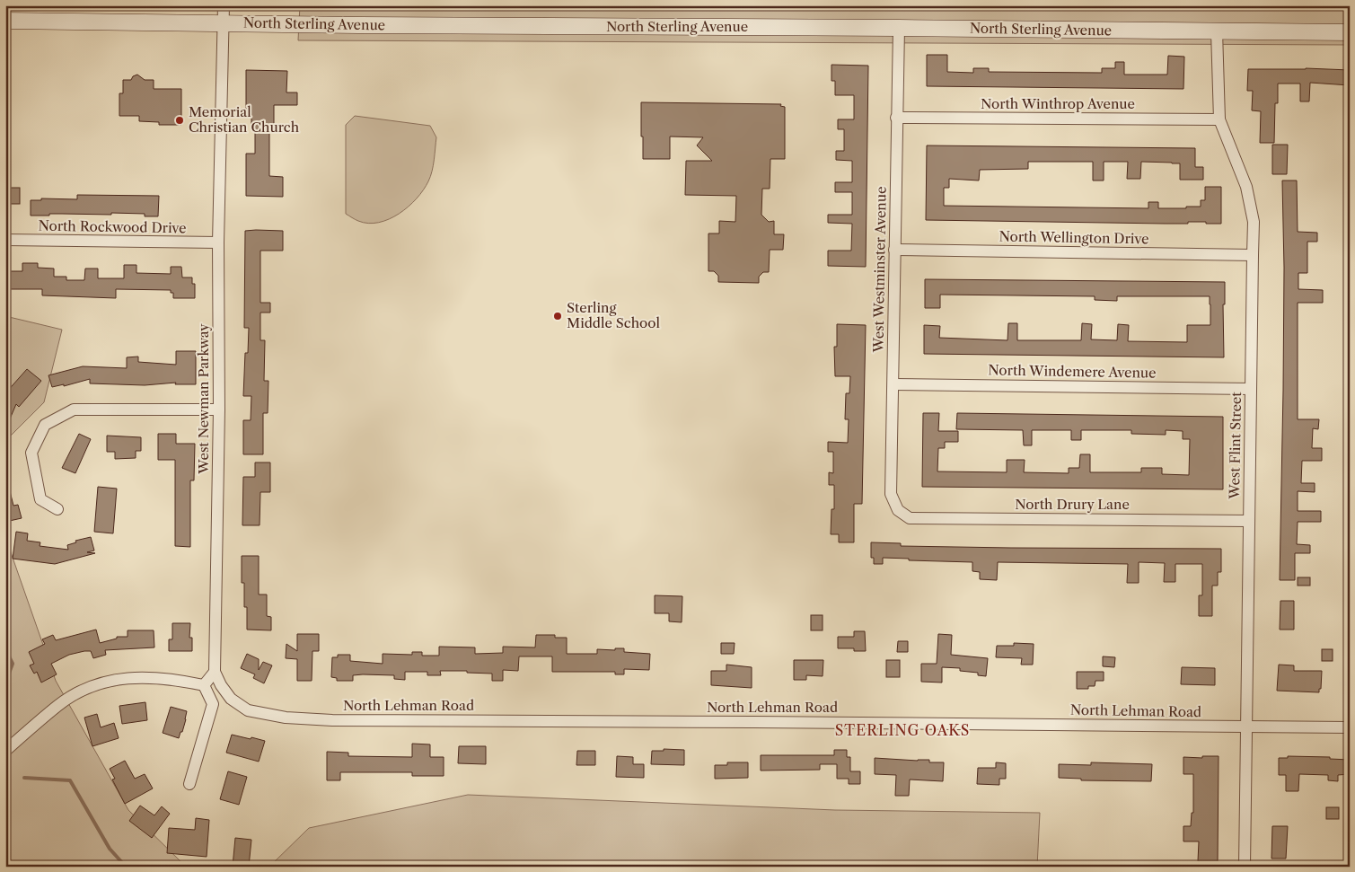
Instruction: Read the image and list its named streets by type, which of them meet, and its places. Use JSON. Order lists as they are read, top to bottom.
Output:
{
  "streets": {
    "main road": ["North Sterling Avenue"],
    "street": [
      "North Winthrop Avenue",
      "North Rockwood Drive",
      "North Wellington Drive",
      "West Westminster Avenue",
      "North Windemere Avenue",
      "West Newman Parkway",
      "West Flint Street",
      "North Drury Lane",
      "North Lehman Road"
    ]
  },
  "crossings": [
    ["North Sterling Avenue", "West Westminster Avenue"],
    ["North Sterling Avenue", "West Newman Parkway"],
    ["North Sterling Avenue", "West Flint Street"],
    ["North Winthrop Avenue", "West Westminster Avenue"],
    ["North Winthrop Avenue", "West Flint Street"],
    ["North Rockwood Drive", "West Newman Parkway"],
    ["North Wellington Drive", "West Westminster Avenue"],
    ["North Wellington Drive", "West Flint Street"],
    ["West Westminster Avenue", "North Windemere Avenue"],
    ["West Westminster Avenue", "North Drury Lane"],
    ["North Windemere Avenue", "West Flint Street"],
    ["West Newman Parkway", "North Lehman Road"],
    ["West Flint Street", "North Drury Lane"],
    ["West Flint Street", "North Lehman Road"]
  ],
  "districts": ["STERLING OAKS"],
  "places": ["Memorial Christian Church", "Sterling Middle School"]
}
